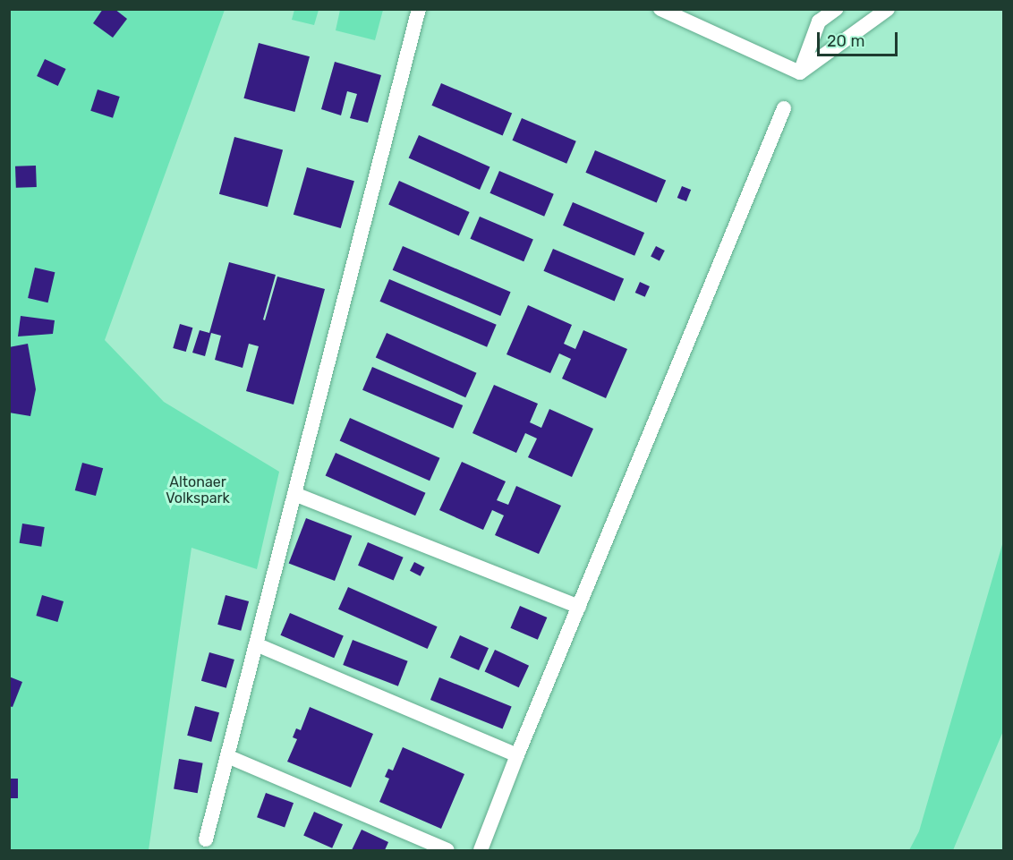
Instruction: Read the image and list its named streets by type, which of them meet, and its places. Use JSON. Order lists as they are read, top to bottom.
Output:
{
  "parks": ["Altonaer Volkspark"],
  "scale_bar": "20 m"
}
